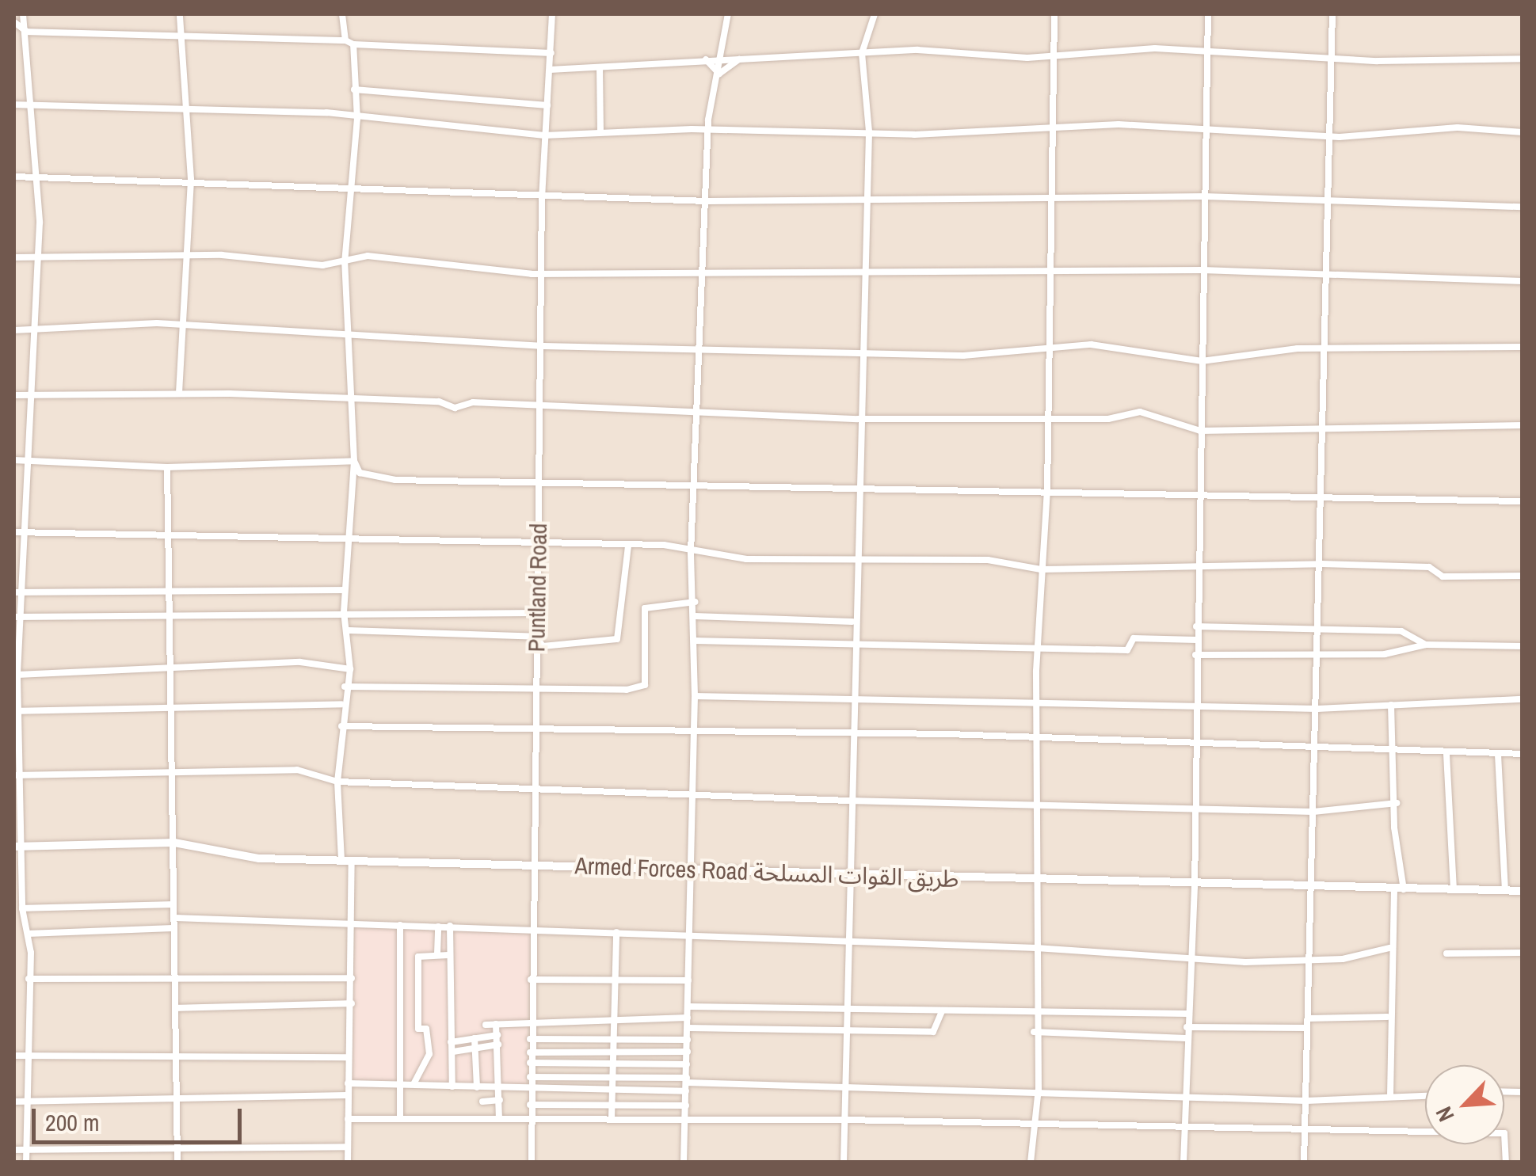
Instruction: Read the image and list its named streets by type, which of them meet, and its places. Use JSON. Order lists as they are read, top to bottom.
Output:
{
  "streets": {
    "street": ["Puntland Road", "Armed Forces Road طريق القوات المسلحة"]
  },
  "crossings": [
    ["Puntland Road", "Armed Forces Road طريق القوات المسلحة"]
  ],
  "scale_bar": "200 m",
  "north": "bottom left"
}
